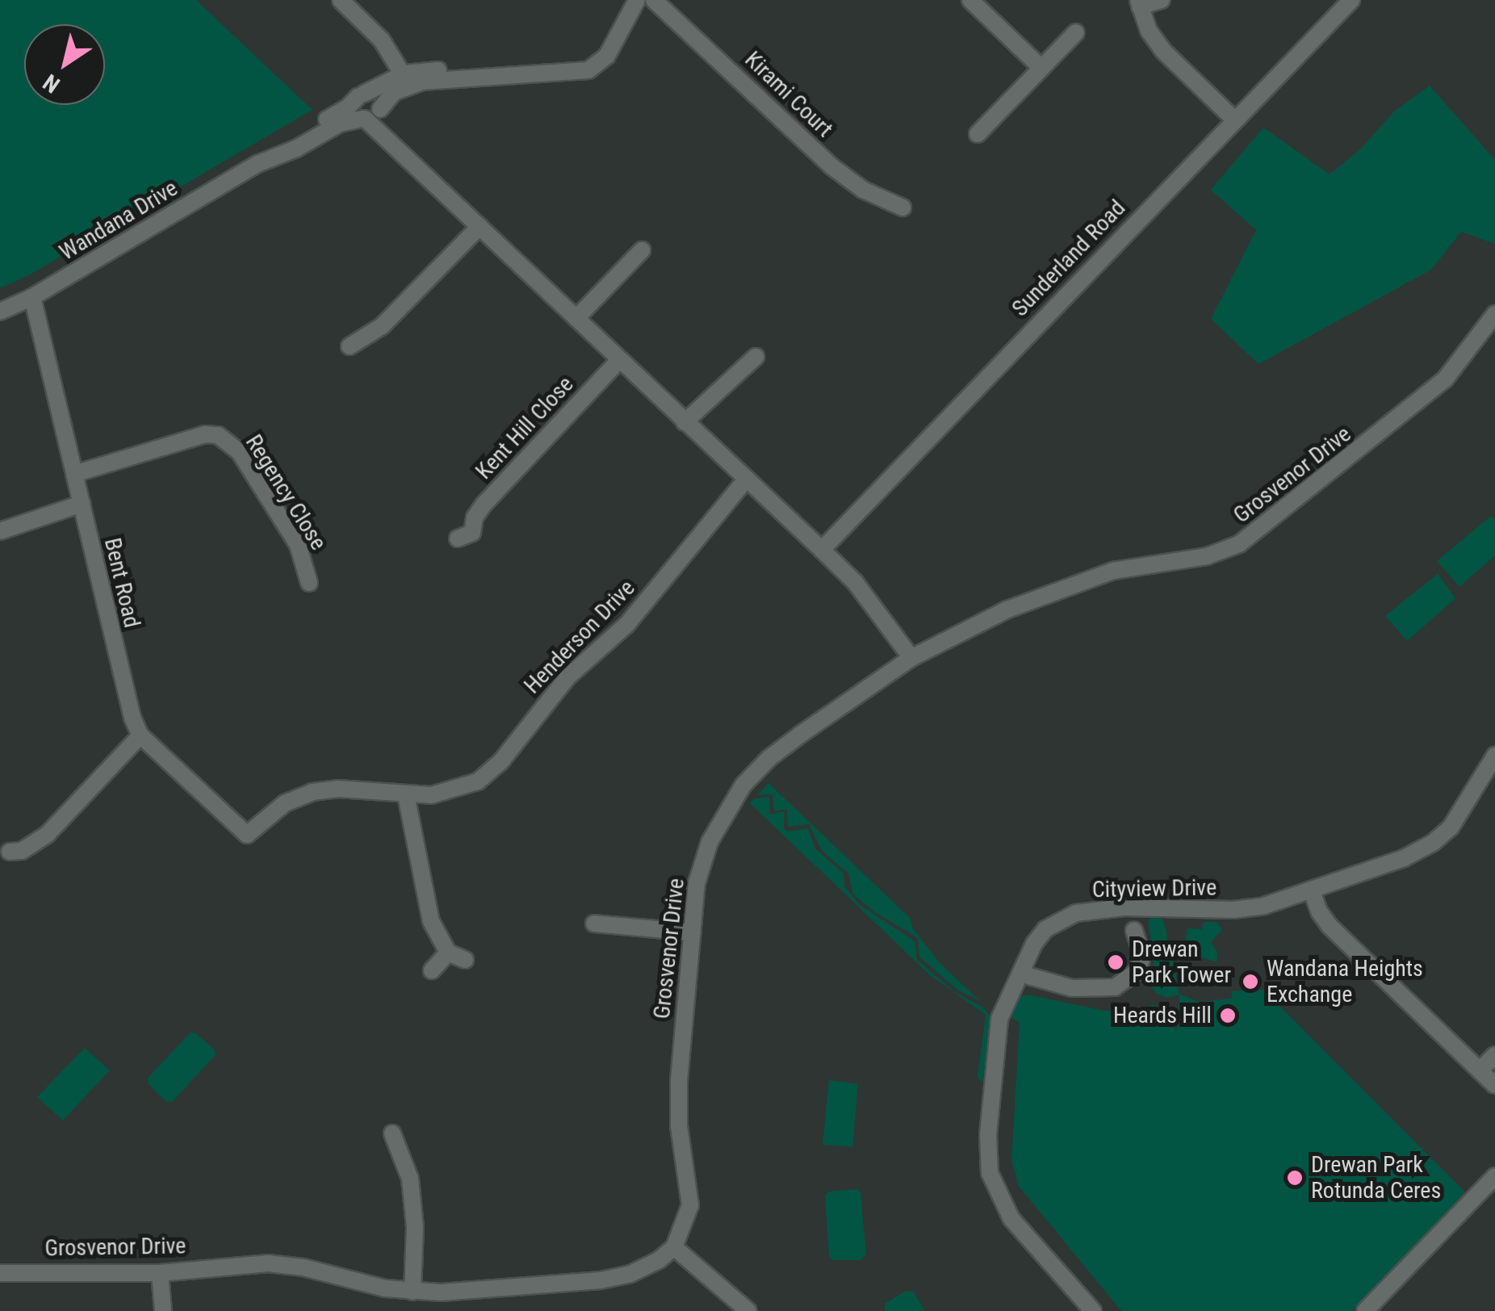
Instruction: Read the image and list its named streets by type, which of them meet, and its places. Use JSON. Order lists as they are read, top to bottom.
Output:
{
  "streets": {
    "street": [
      "Kirami Court",
      "Wandana Drive",
      "Sunderland Road",
      "Kent Hill Close",
      "Grosvenor Drive",
      "Regency Close",
      "Bent Road",
      "Henderson Drive",
      "Cityview Drive"
    ]
  },
  "crossings": [
    ["Wandana Drive", "Bent Road"],
    ["Regency Close", "Bent Road"],
    ["Bent Road", "Henderson Drive"]
  ],
  "places": [
    "Drewan Park Tower",
    "Wandana Heights Exchange",
    "Heards Hill",
    "Drewan Park Rotunda Ceres"
  ],
  "north": "bottom left"
}
